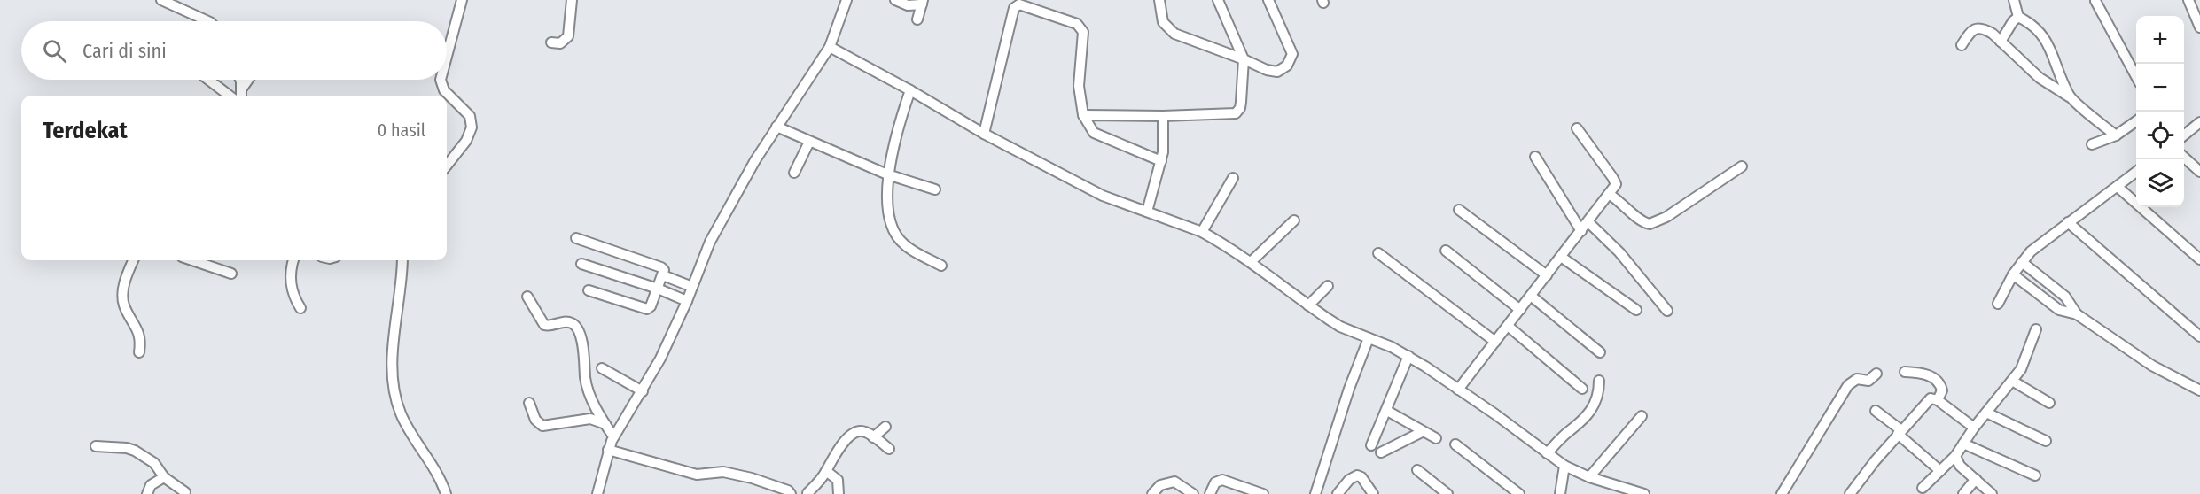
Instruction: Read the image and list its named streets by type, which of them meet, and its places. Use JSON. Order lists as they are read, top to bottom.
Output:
{
  "page": {
    "map_buttons": ["+", "−"],
    "search": "Cari di sini",
    "heading": ["Terdekat", "0 hasil"]
  }
}
